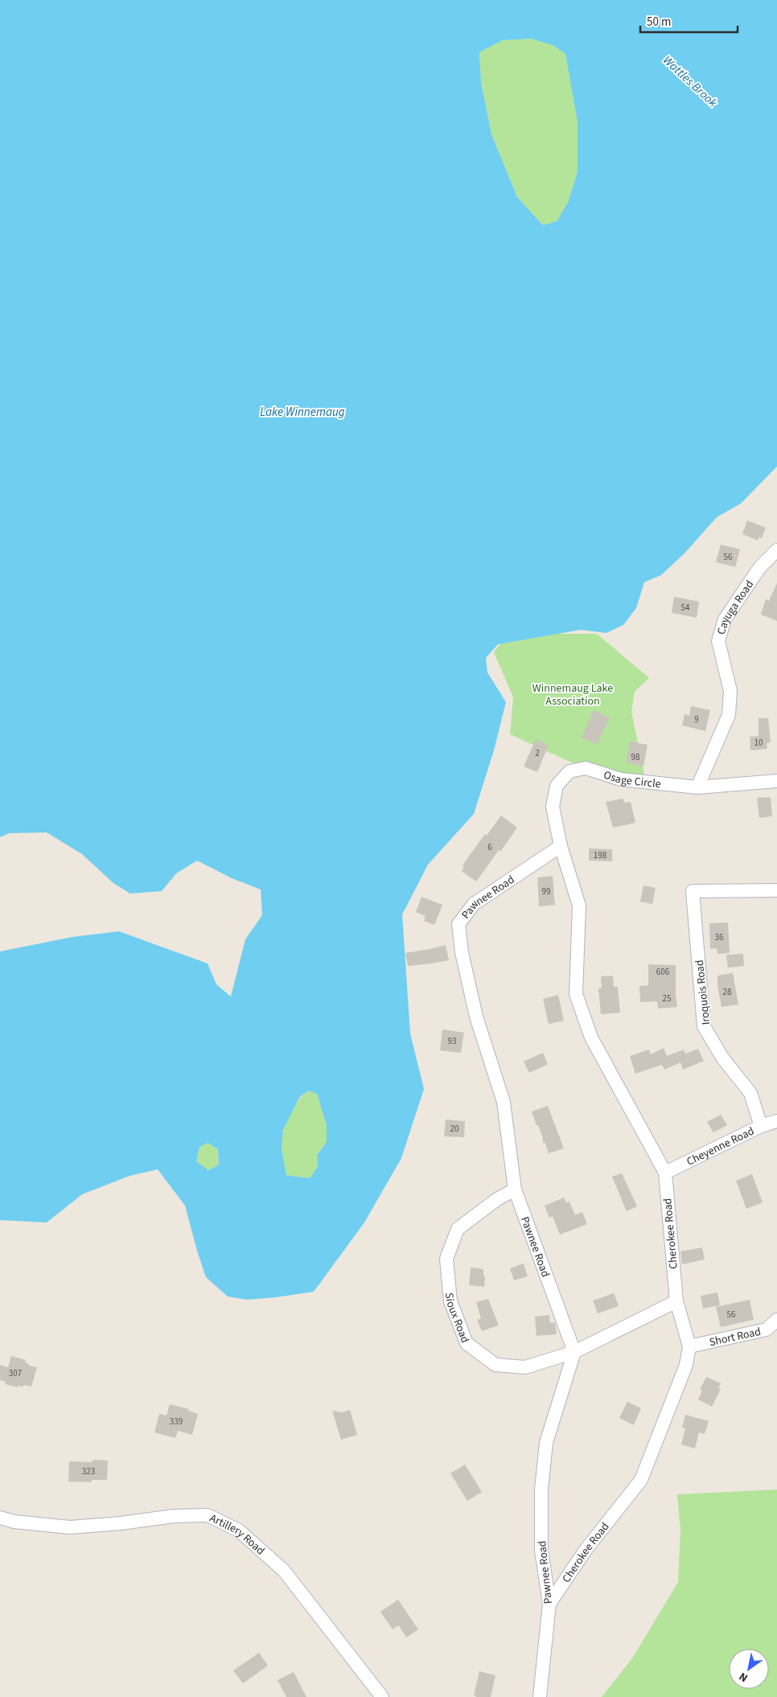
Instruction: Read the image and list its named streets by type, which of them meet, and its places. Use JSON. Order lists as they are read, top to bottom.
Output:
{
  "streets": {
    "street": [
      "Cayuga Road",
      "Osage Circle",
      "Pawnee Road",
      "Iroquois Road",
      "Cheyenne Road",
      "Cherokee Road",
      "Sioux Road",
      "Short Road",
      "Artillery Road"
    ]
  },
  "crossings": [
    ["Cayuga Road", "Osage Circle"],
    ["Osage Circle", "Pawnee Road"],
    ["Osage Circle", "Cherokee Road"],
    ["Pawnee Road", "Cherokee Road"],
    ["Pawnee Road", "Sioux Road"],
    ["Iroquois Road", "Cheyenne Road"],
    ["Cheyenne Road", "Cherokee Road"],
    ["Cherokee Road", "Sioux Road"],
    ["Cherokee Road", "Short Road"]
  ],
  "water": ["Wattles Brook", "Lake Winnemaug"],
  "parks": ["Winnemaug Lake Association"],
  "house_numbers": [
    "56",
    "54",
    "9",
    "10",
    "2",
    "98",
    "6",
    "198",
    "99",
    "36",
    "606",
    "28",
    "25",
    "93",
    "20",
    "56",
    "307",
    "339",
    "323"
  ],
  "scale_bar": "50 m",
  "north": "bottom left"
}
